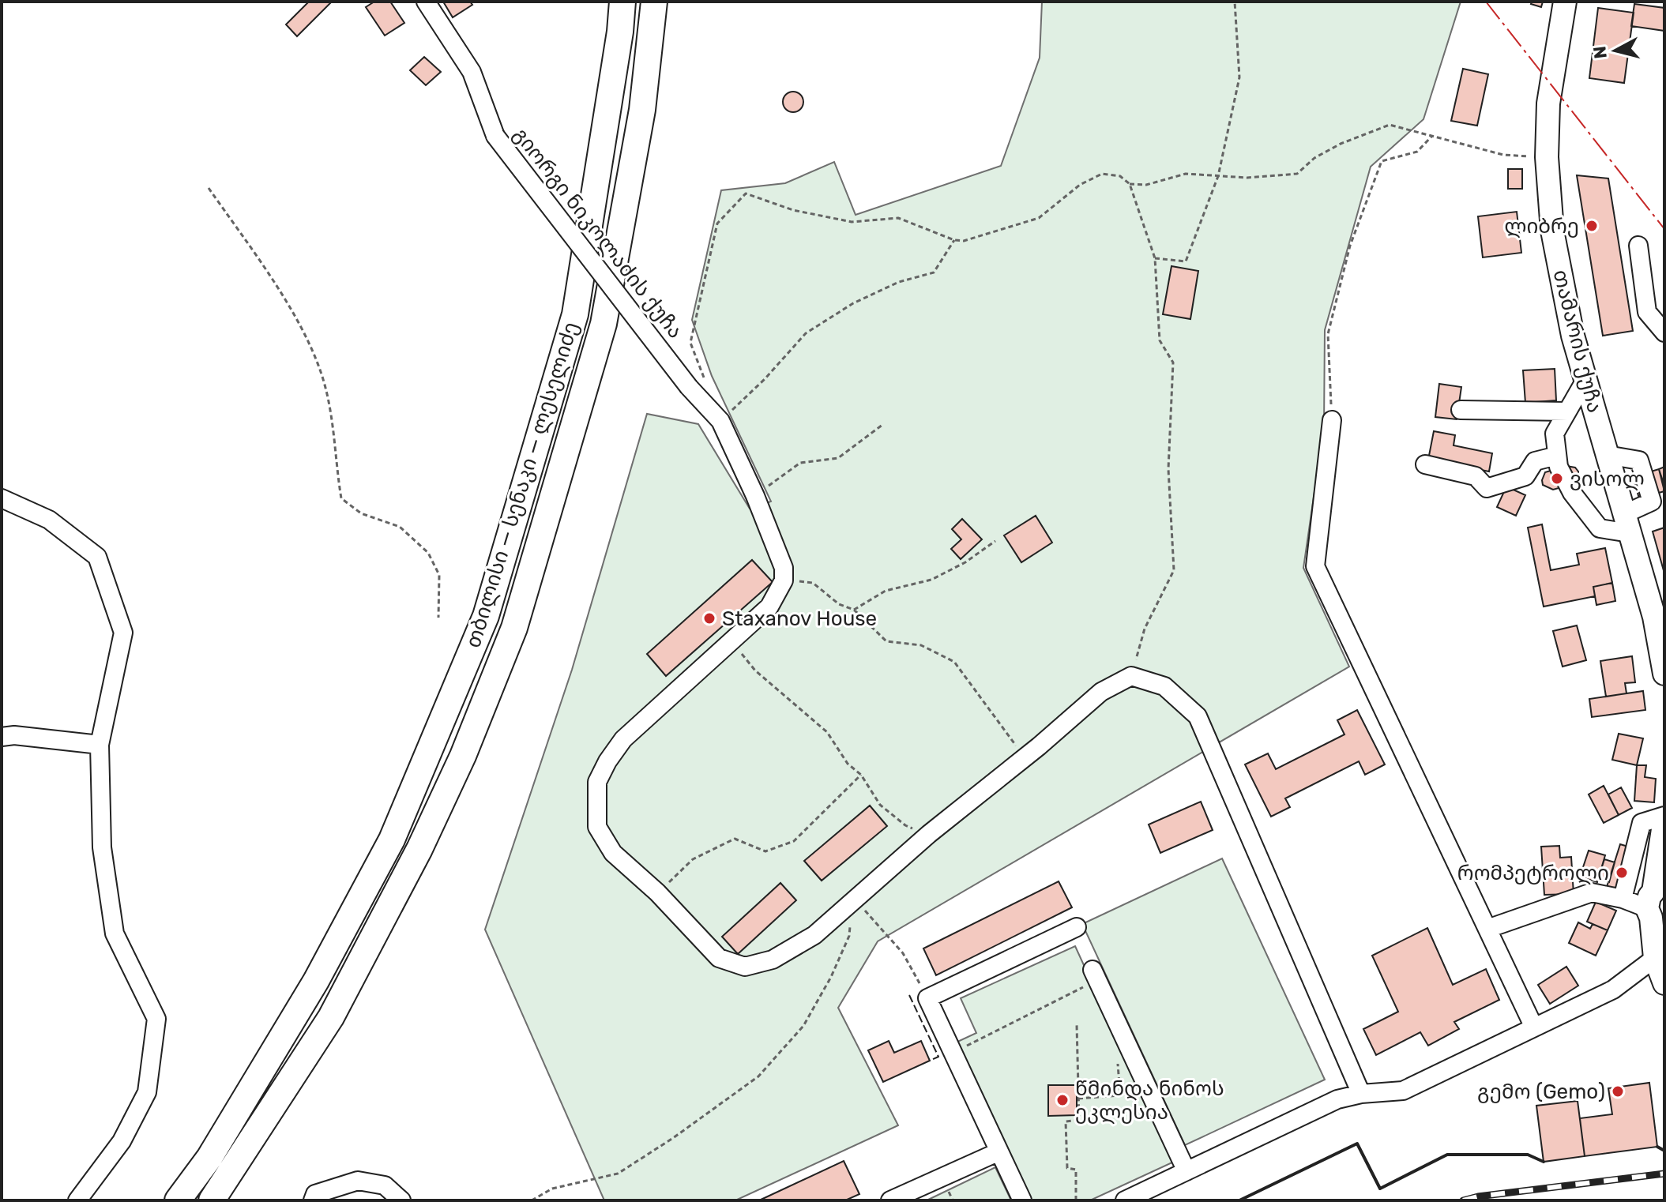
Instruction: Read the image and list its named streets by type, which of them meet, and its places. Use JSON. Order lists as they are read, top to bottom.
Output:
{
  "streets": {
    "highway": ["თბილისი — სენაკი — ლესელიძე"],
    "main road": ["თამარის ქუჩა"],
    "street": ["გიორგი ნიკოლაძის ქუჩა"]
  },
  "places": [
    "ლიბრე",
    "ვისოლ",
    "Staxanov House",
    "რომპეტროლი",
    "გემო (Gemo)",
    "წმინდა ნინოს ეკლესია"
  ],
  "north": "left"
}
